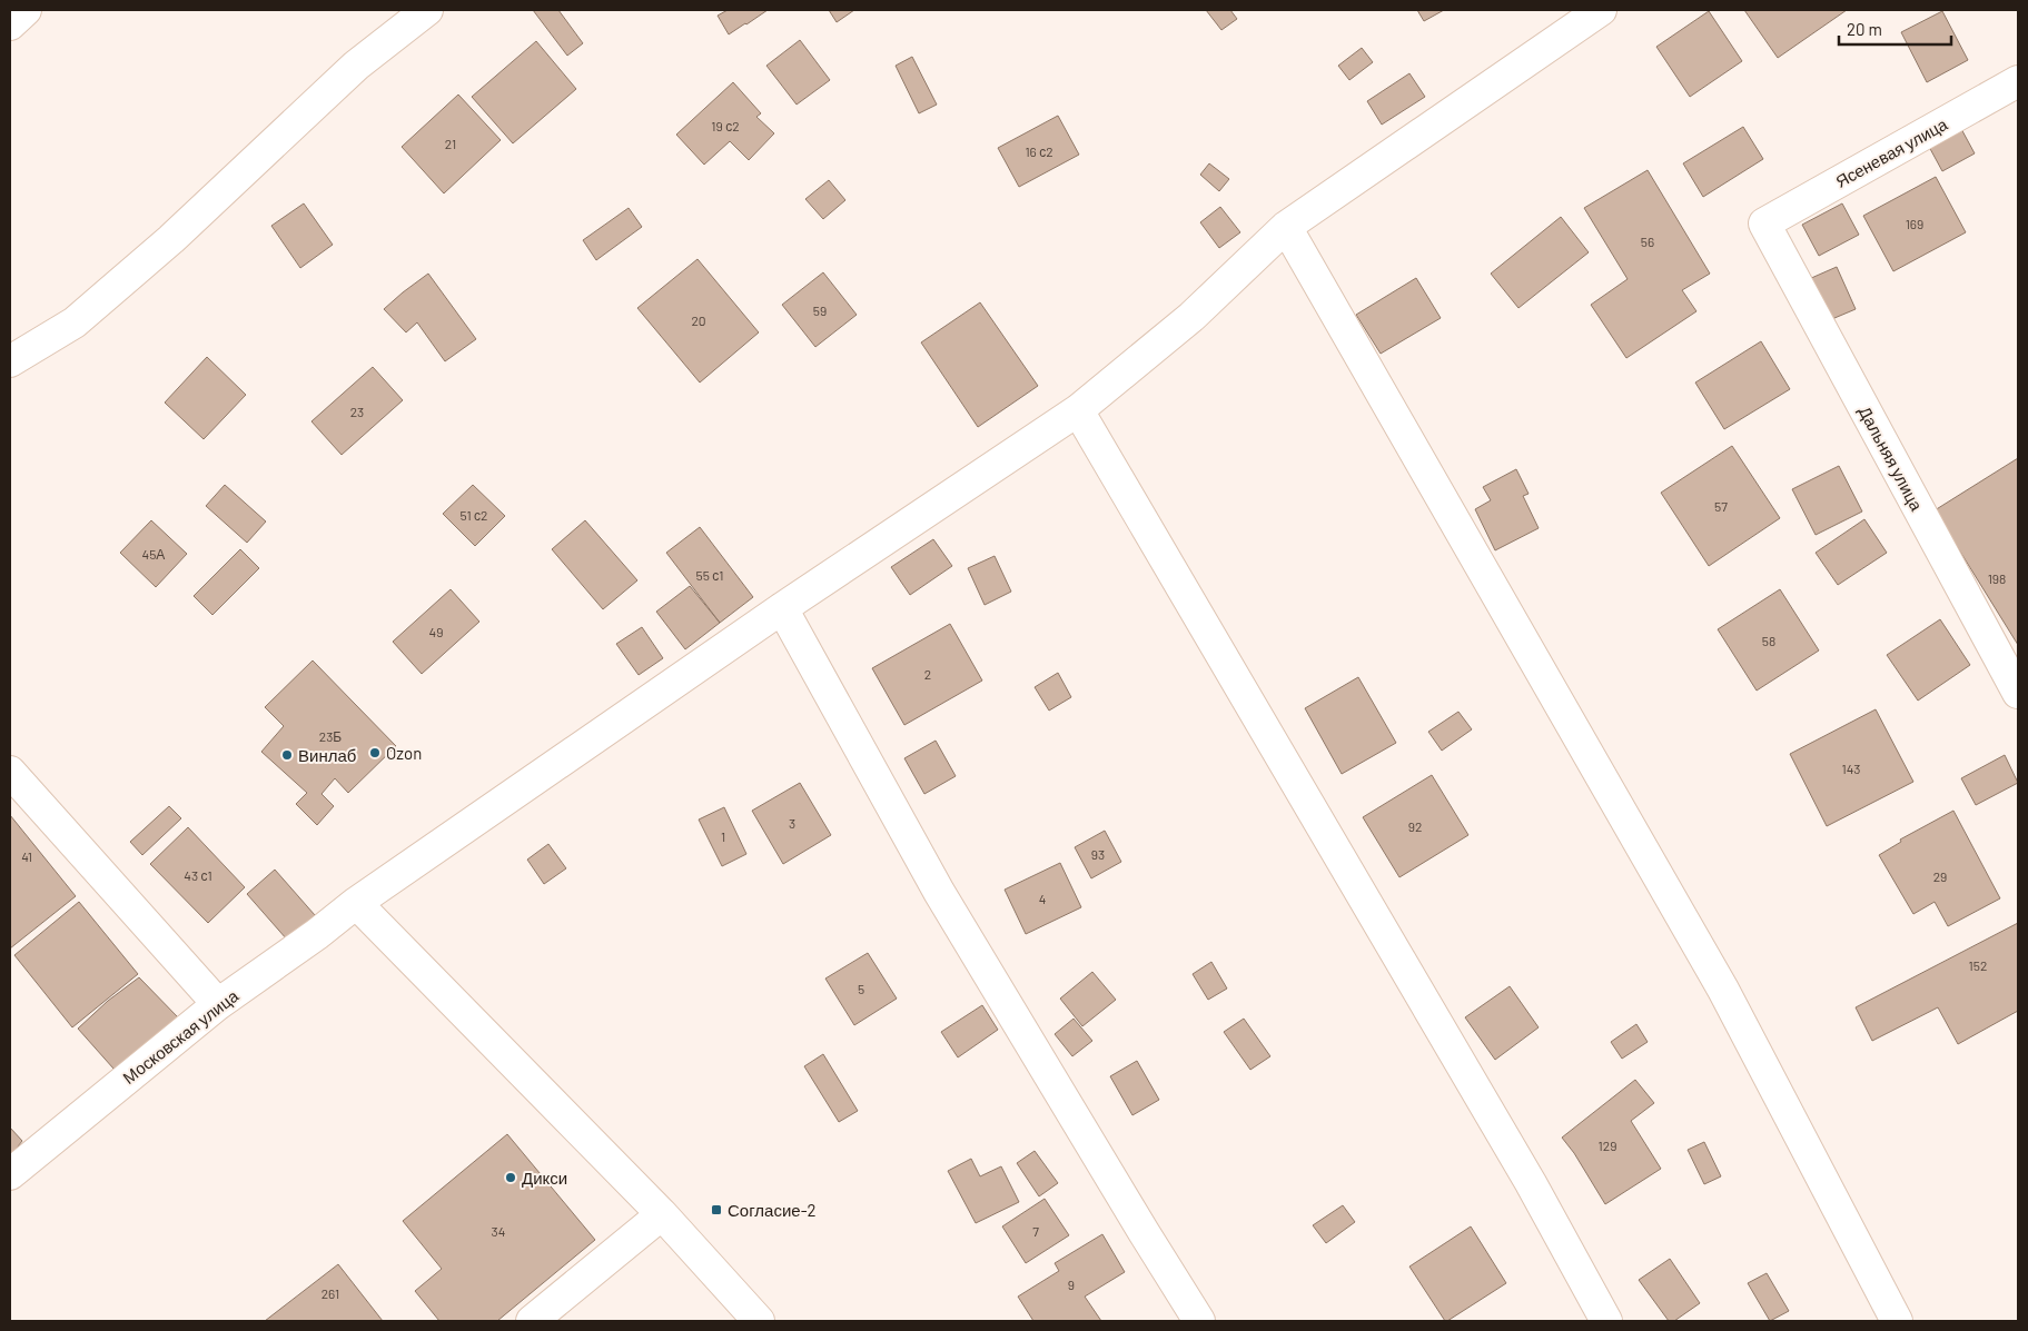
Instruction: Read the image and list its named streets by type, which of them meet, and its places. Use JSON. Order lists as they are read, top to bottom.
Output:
{
  "streets": {
    "street": ["Ясеневая улица", "Дальняя улица", "Московская улица"]
  },
  "crossings": [
    ["Ясеневая улица", "Дальняя улица"]
  ],
  "places": {
    "other": ["Ozon", "Винлаб", "Дикси"],
    "transit": ["Согласие-2"]
  },
  "house_numbers": [
    "19 с2",
    "21",
    "16 с2",
    "169",
    "56",
    "59",
    "20",
    "23",
    "57",
    "51 с2",
    "45А",
    "55 с1",
    "198",
    "49",
    "58",
    "2",
    "23Б",
    "143",
    "3",
    "92",
    "1",
    "93",
    "41",
    "43 с1",
    "29",
    "4",
    "152",
    "5",
    "129",
    "34",
    "7",
    "9",
    "261"
  ],
  "scale_bar": "20 m"
}
